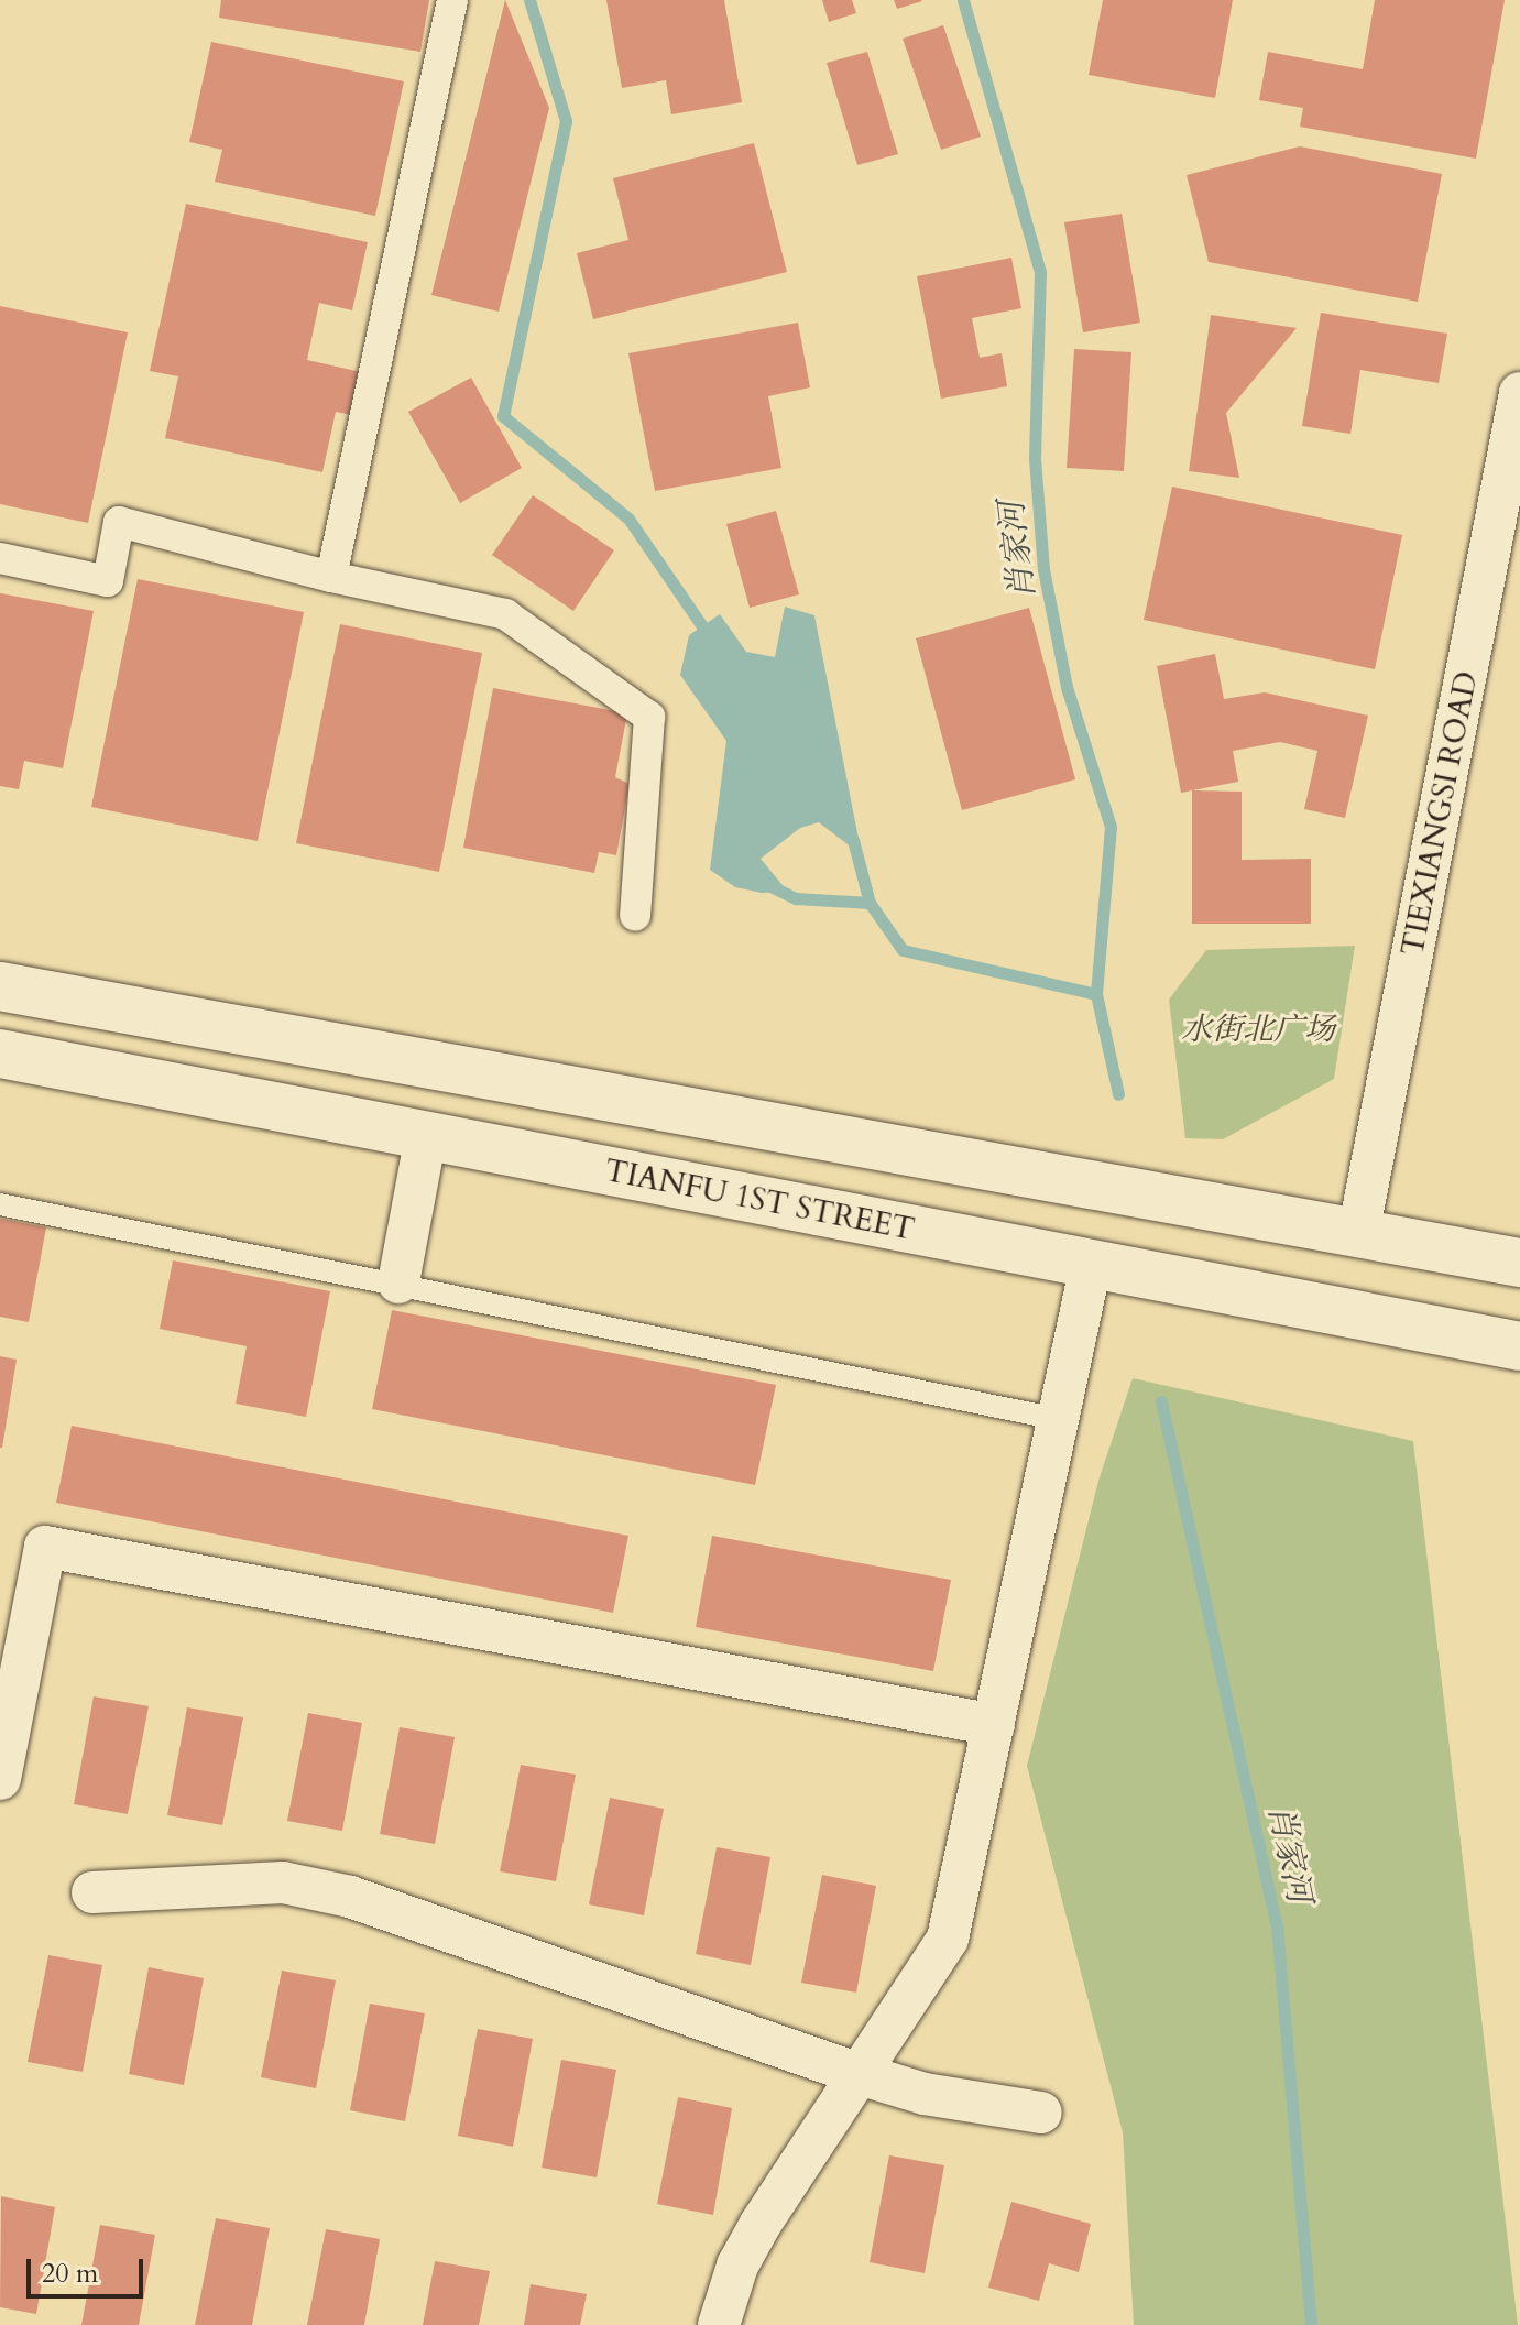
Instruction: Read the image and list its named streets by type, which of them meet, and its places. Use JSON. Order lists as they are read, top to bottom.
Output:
{
  "streets": {
    "main road": ["TIANFU 1ST STREET"],
    "street": ["TIEXIANGSI ROAD"]
  },
  "water": ["肖家河"],
  "parks": ["水街北广场"],
  "scale_bar": "20 m"
}
